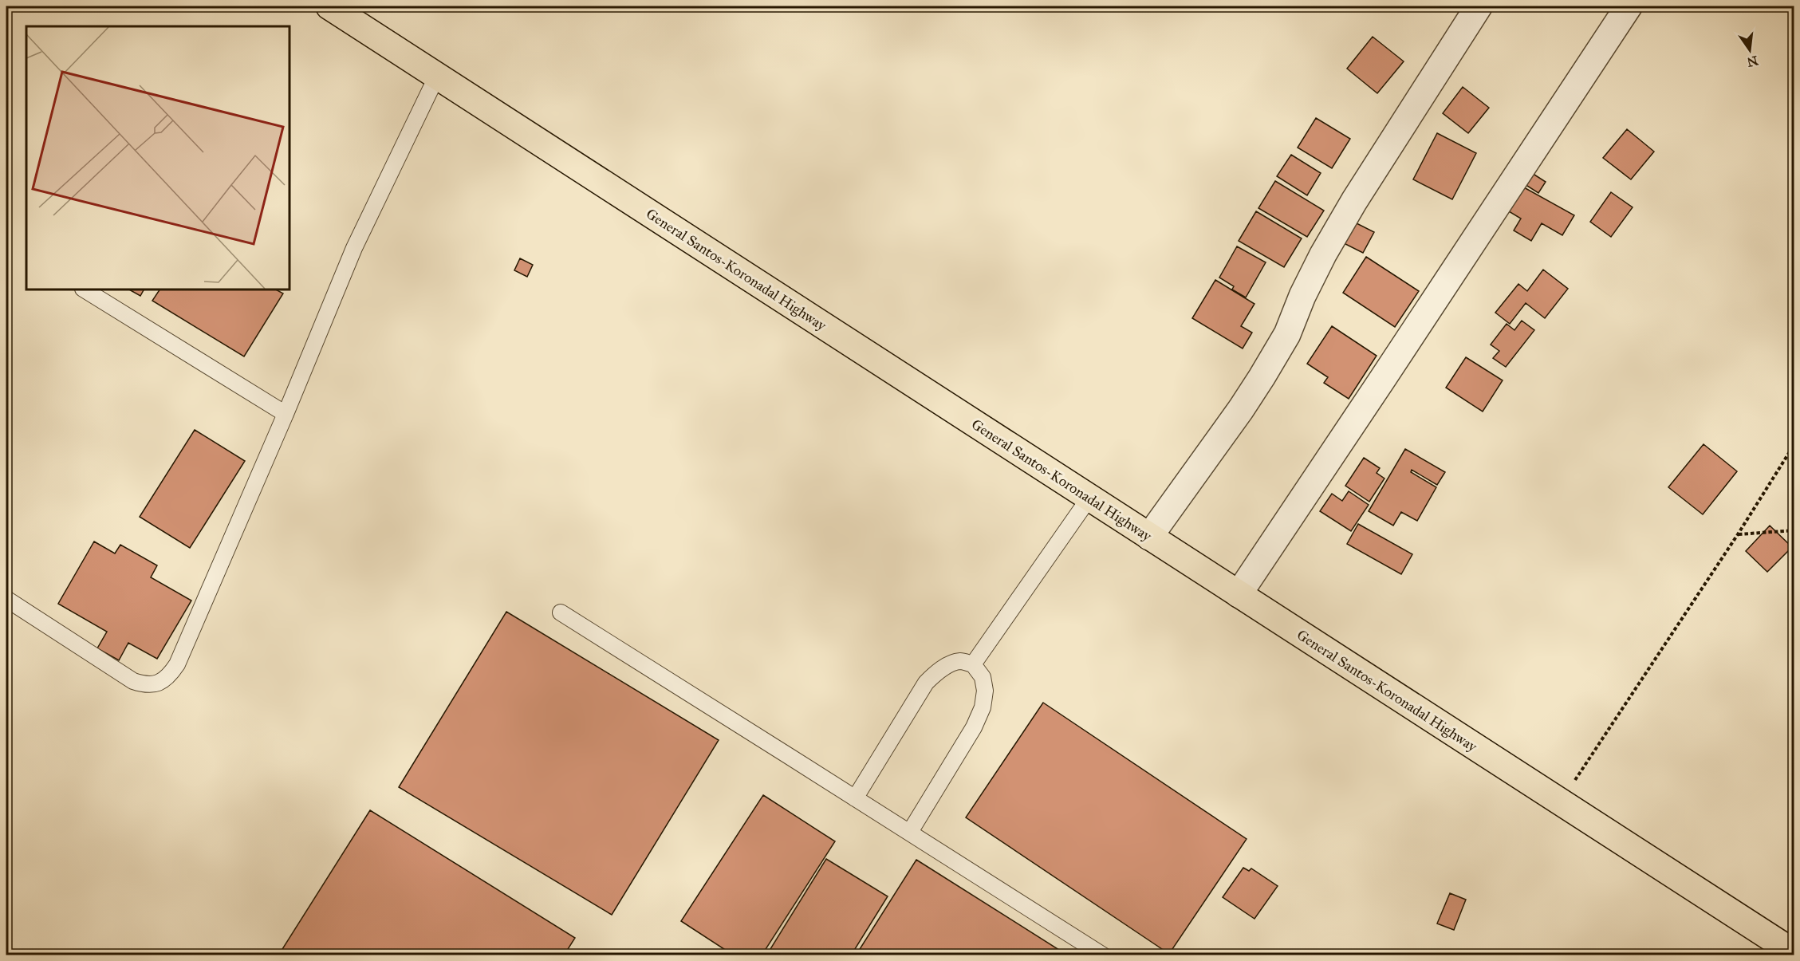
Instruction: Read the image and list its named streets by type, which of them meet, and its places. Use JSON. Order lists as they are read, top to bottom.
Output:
{
  "streets": {
    "highway": ["General Santos-Koronadal Highway"]
  },
  "north": "bottom"
}
